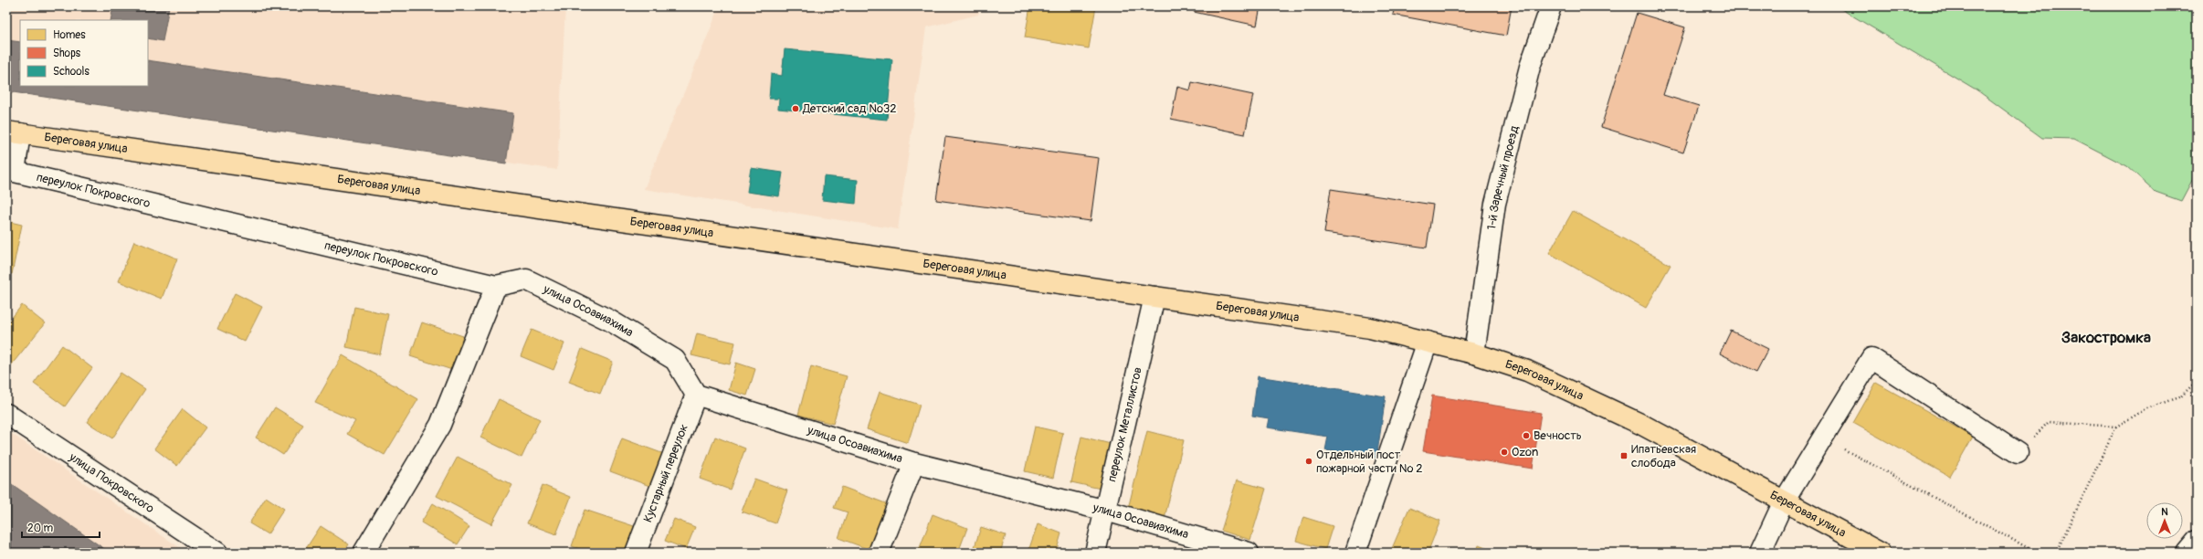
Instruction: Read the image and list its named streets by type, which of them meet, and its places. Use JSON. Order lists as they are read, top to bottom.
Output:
{
  "streets": {
    "main road": ["Береговая улица"],
    "street": [
      "1-й Заречный проезд",
      "переулок Покровского",
      "улица Осоавиахима",
      "переулок Металлистов",
      "Кустарный переулок",
      "улица Покровского"
    ]
  },
  "crossings": [
    ["Береговая улица", "1-й Заречный проезд"],
    ["Береговая улица", "переулок Покровского"],
    ["Береговая улица", "переулок Металлистов"],
    ["переулок Покровского", "улица Осоавиахима"],
    ["улица Осоавиахима", "переулок Металлистов"],
    ["улица Осоавиахима", "Кустарный переулок"]
  ],
  "districts": ["Закостромка"],
  "places": {
    "other": [
      "Детский сад №32",
      "Вечность",
      "Ozon",
      "Отдельный пост пожарной части № 2"
    ],
    "transit": ["Ипатьевская слобода"]
  },
  "legend": ["Homes", "Shops", "Schools"],
  "scale_bar": "20 m",
  "north": "top"
}
